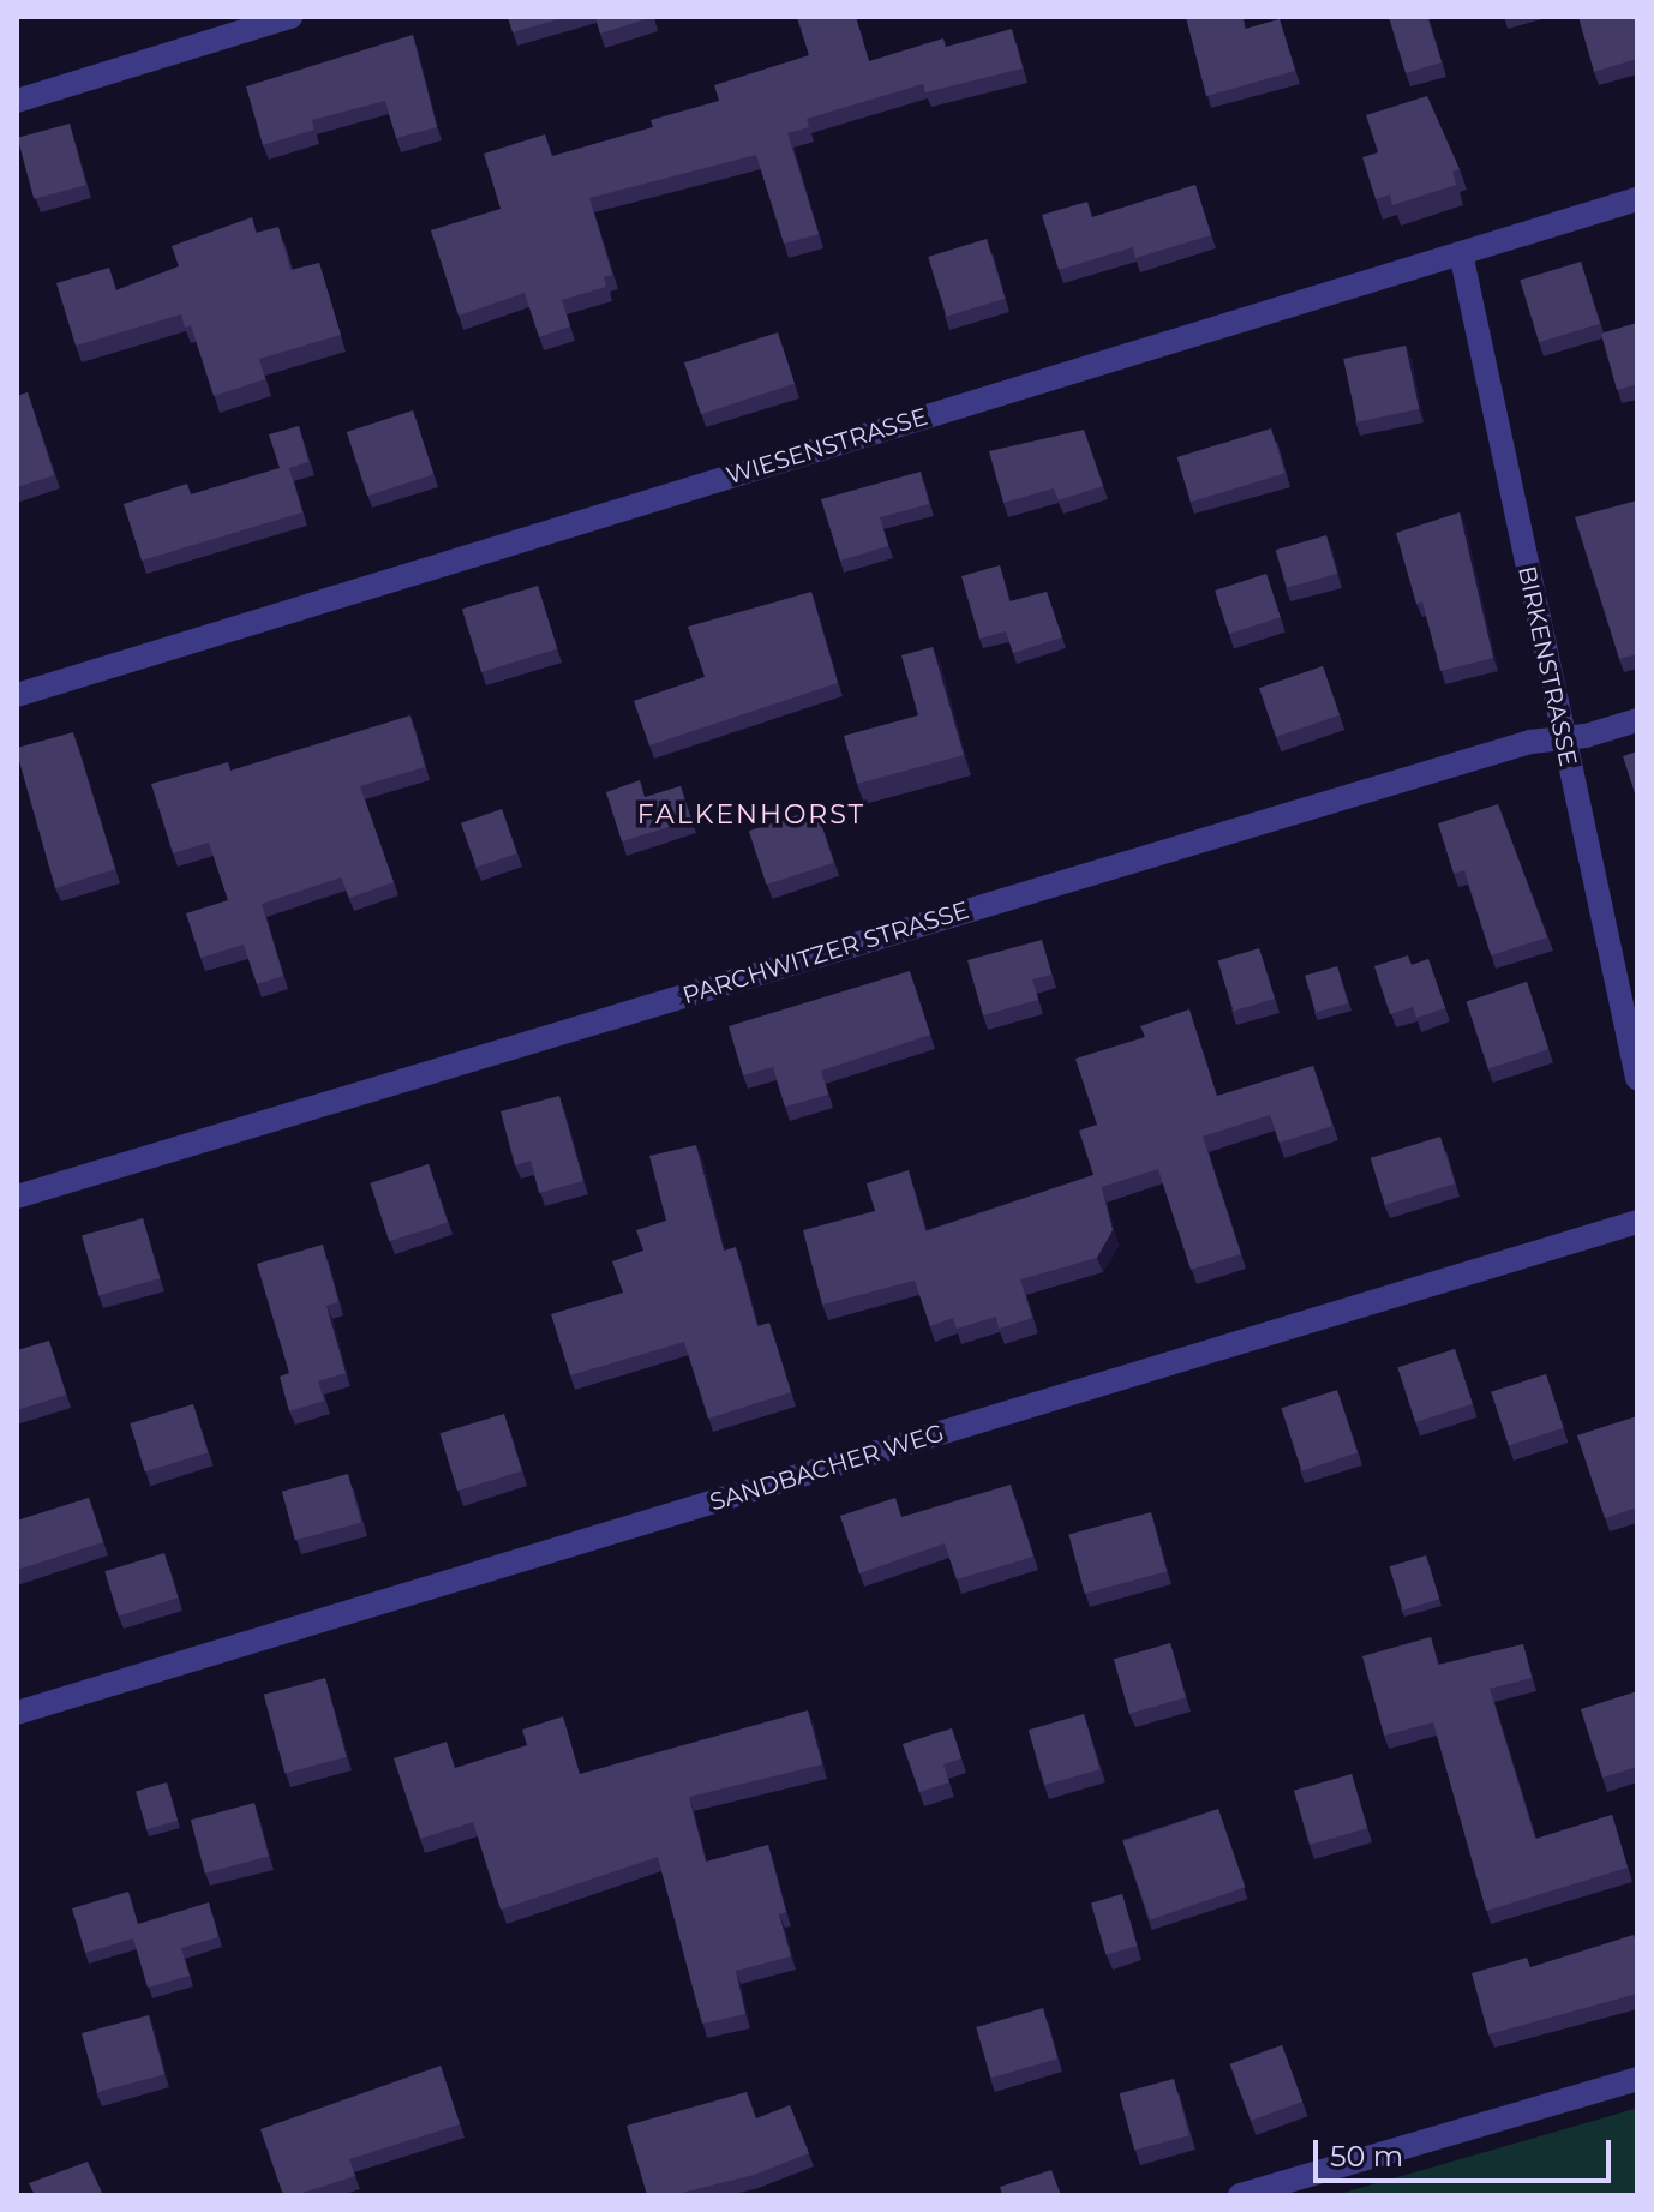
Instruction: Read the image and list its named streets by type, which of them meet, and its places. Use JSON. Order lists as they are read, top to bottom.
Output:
{
  "streets": {
    "street": [
      "WIESENSTRASSE",
      "BIRKENSTRASSE",
      "PARCHWITZER STRASSE",
      "SANDBACHER WEG"
    ]
  },
  "crossings": [
    ["WIESENSTRASSE", "BIRKENSTRASSE"],
    ["BIRKENSTRASSE", "PARCHWITZER STRASSE"]
  ],
  "districts": ["FALKENHORST"],
  "scale_bar": "50 m"
}
